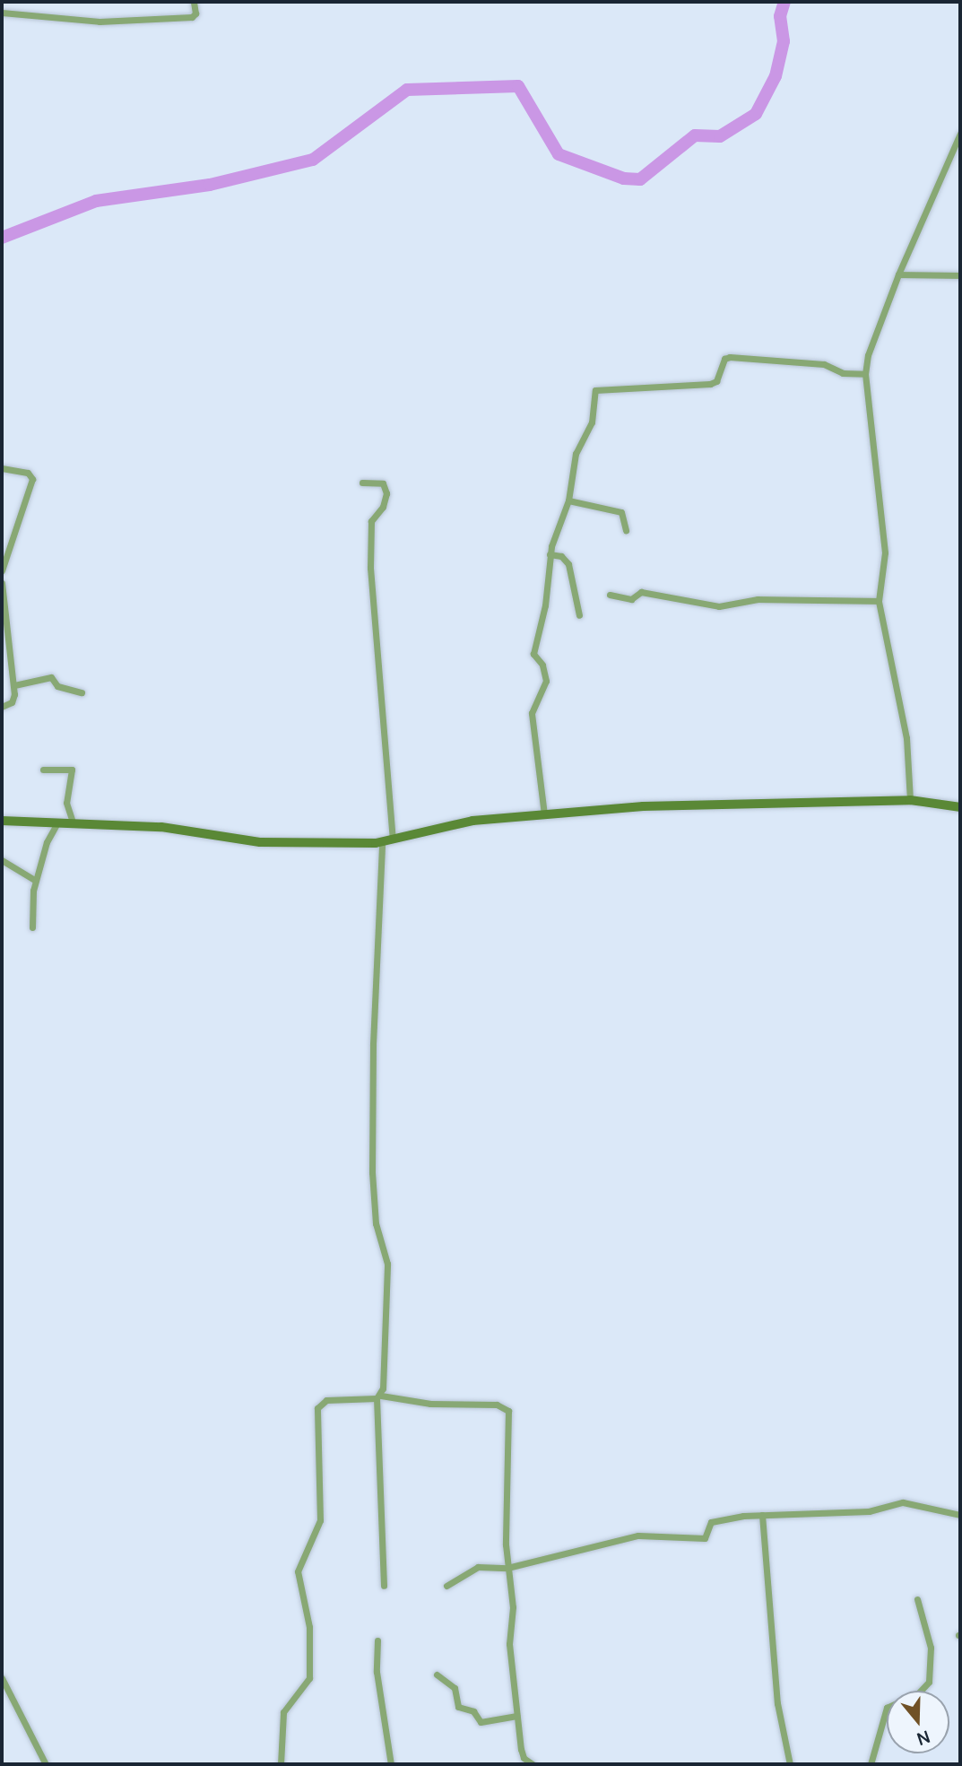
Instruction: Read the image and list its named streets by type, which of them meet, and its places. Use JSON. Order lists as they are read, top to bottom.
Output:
{
  "north": "bottom"
}
